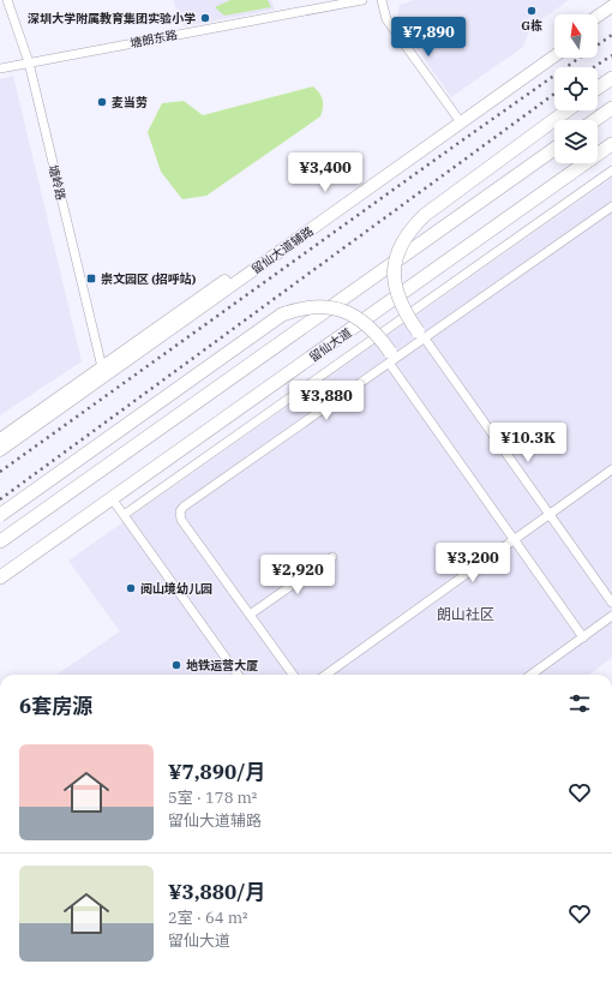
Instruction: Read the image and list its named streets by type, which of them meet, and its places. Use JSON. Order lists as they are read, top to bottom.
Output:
{
  "streets": {
    "main road": ["留仙大道辅路", "留仙大道"],
    "street": ["塘朗东路", "塘岭路"]
  },
  "crossings": [
    ["塘朗东路", "塘岭路"],
    ["塘岭路", "留仙大道辅路"]
  ],
  "districts": ["朗山社区"],
  "places": {
    "other": [
      "G栋",
      "深圳大学附属教育集团实验小学",
      "麦当劳",
      "阅山境幼儿园",
      "地铁运营大厦"
    ],
    "transit": ["崇文园区 (招呼站)"]
  },
  "north": "top",
  "page": {
    "price": [
      "¥7,890",
      "¥3,400",
      "¥3,880",
      "¥10.3K",
      "¥3,200",
      "¥2,920"
    ],
    "heading": "6套房源",
    "list": [
      {
        "name": "¥7,890/月",
        "note": "5室 · 178 m² · 留仙大道辅路"
      },
      {
        "name": "¥3,880/月",
        "note": "2室 · 64 m² · 留仙大道"
      }
    ]
  }
}
